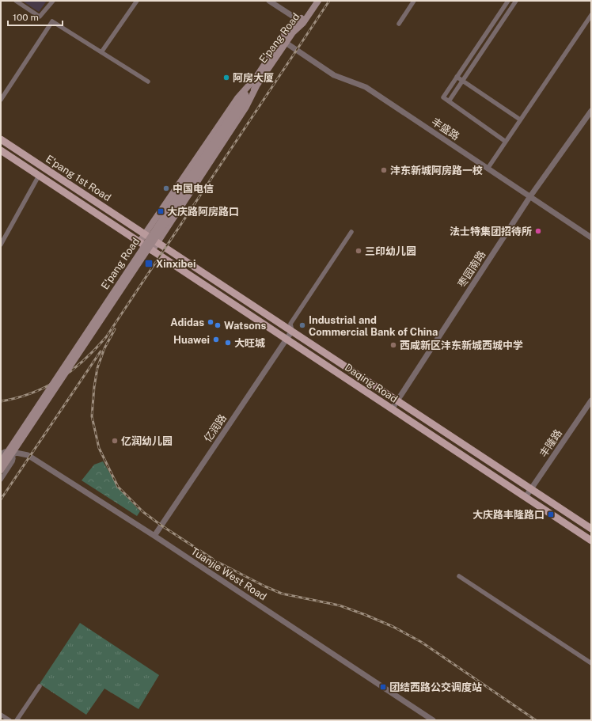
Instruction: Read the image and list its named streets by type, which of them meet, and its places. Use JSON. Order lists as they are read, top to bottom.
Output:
{
  "streets": {
    "main road": ["E'pang Road", "E'pang 1st Road", "Daqing Road"],
    "street": [
      "丰盛路",
      "枣园南路",
      "亿润路",
      "丰隆路",
      "Tuanjie West Road"
    ]
  },
  "crossings": [
    ["E'pang Road", "丰盛路"],
    ["E'pang Road", "E'pang 1st Road"],
    ["E'pang Road", "Daqing Road"],
    ["丰盛路", "枣园南路"],
    ["E'pang 1st Road", "Daqing Road"],
    ["枣园南路", "Daqing Road"],
    ["Daqing Road", "亿润路"],
    ["Daqing Road", "丰隆路"],
    ["亿润路", "Tuanjie West Road"]
  ],
  "places": {
    "other": [
      "阿房大厦",
      "沣东新城阿房路一校",
      "中国电信",
      "法士特集团招待所",
      "三印幼儿园",
      "Adidas",
      "Watsons",
      "Industrial and Commercial Bank of China",
      "Huawei",
      "大旺城",
      "西咸新区沣东新城西城中学",
      "亿润幼儿园"
    ],
    "transit": [
      "大庆路阿房路口",
      "Xinxibei",
      "大庆路丰隆路口",
      "团结西路公交调度站"
    ]
  },
  "scale_bar": "100 m"
}
